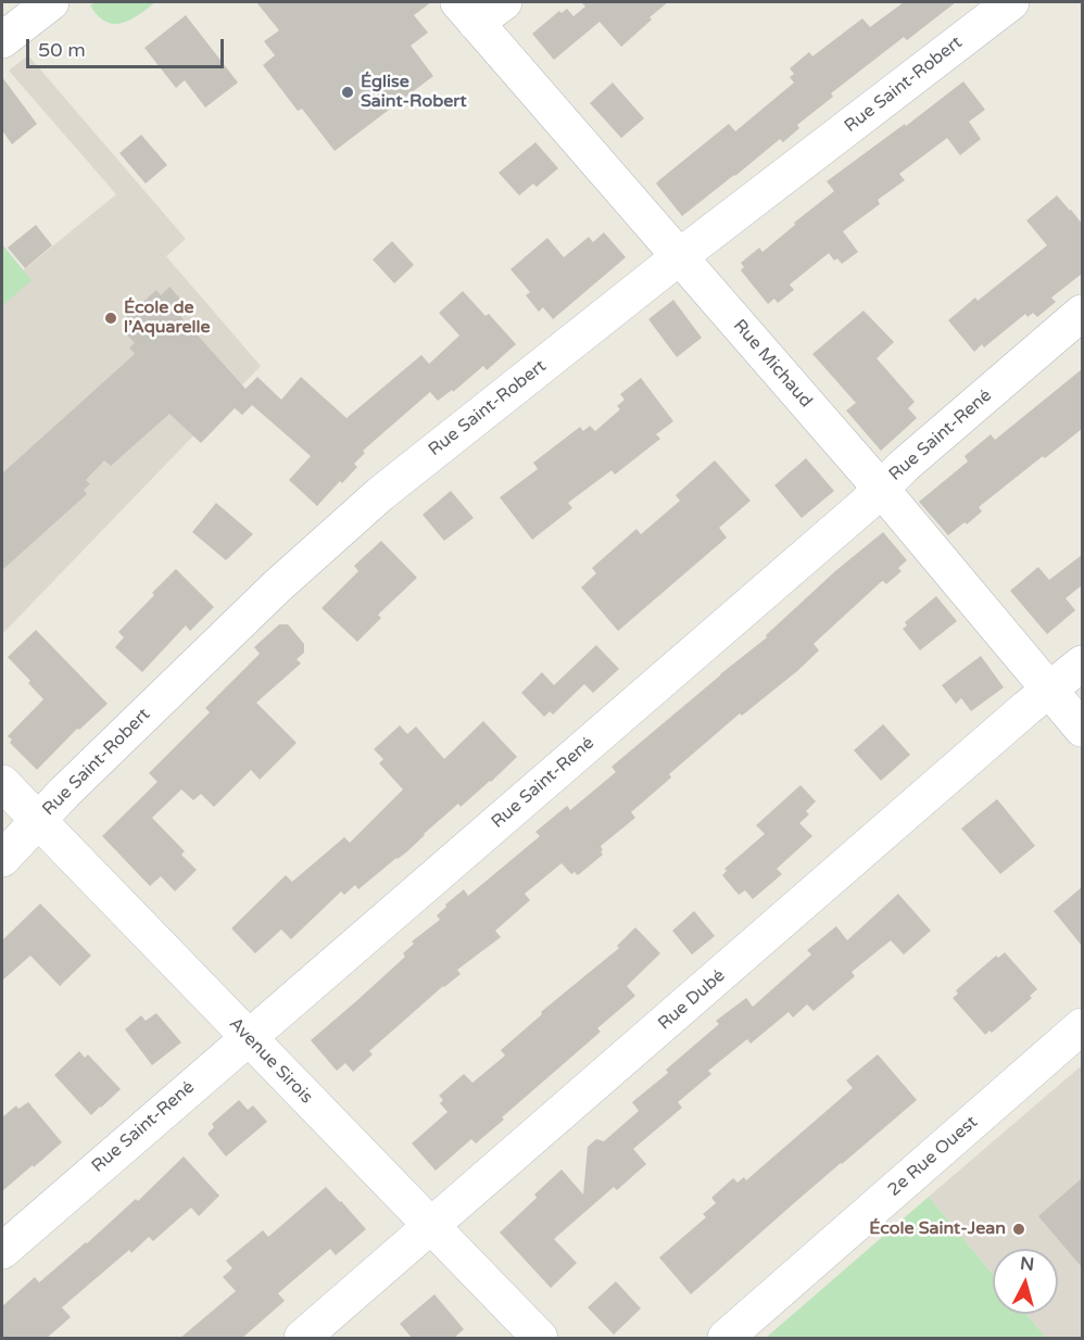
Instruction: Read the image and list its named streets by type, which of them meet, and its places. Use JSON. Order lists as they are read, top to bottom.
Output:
{
  "streets": {
    "street": [
      "Rue Saint-Robert",
      "Rue Michaud",
      "Rue Saint-René",
      "Rue Dubé",
      "Avenue Sirois",
      "2e Rue Ouest"
    ]
  },
  "crossings": [
    ["Rue Saint-Robert", "Rue Michaud"],
    ["Rue Saint-Robert", "Avenue Sirois"],
    ["Rue Michaud", "Rue Saint-René"],
    ["Rue Michaud", "Rue Dubé"],
    ["Rue Saint-René", "Avenue Sirois"],
    ["Rue Dubé", "Avenue Sirois"]
  ],
  "places": ["Église Saint-Robert", "École de l’Aquarelle", "École Saint-Jean"],
  "scale_bar": "50 m",
  "north": "top"
}
